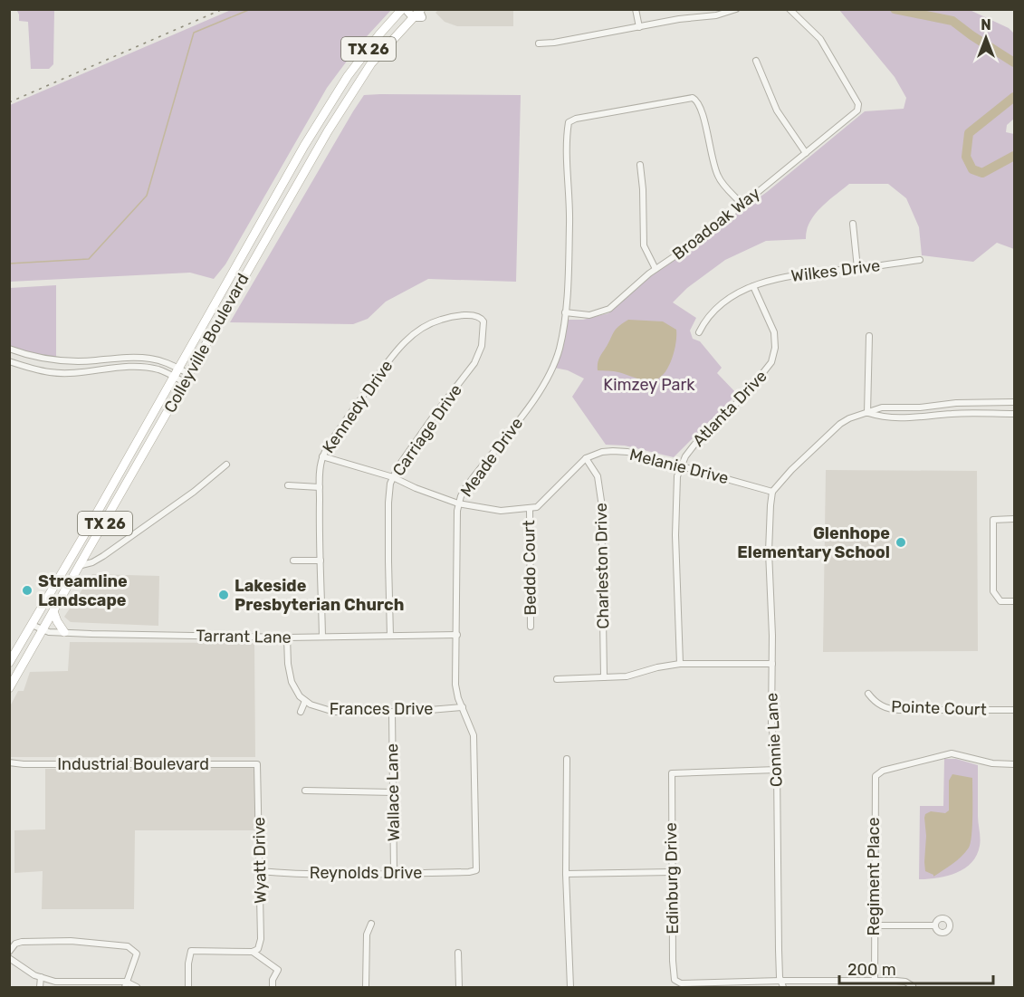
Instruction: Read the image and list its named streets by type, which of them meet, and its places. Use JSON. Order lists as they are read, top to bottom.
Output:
{
  "streets": {
    "main road": ["TX 26", "Colleyville Boulevard"],
    "street": [
      "Broadoak Way",
      "Wilkes Drive",
      "Kennedy Drive",
      "Atlanta Drive",
      "Carriage Drive",
      "Meade Drive",
      "Melanie Drive",
      "Charleston Drive",
      "Beddo Court",
      "Tarrant Lane",
      "Pointe Court",
      "Frances Drive",
      "Connie Lane",
      "Industrial Boulevard",
      "Wallace Lane",
      "Wyatt Drive",
      "Reynolds Drive",
      "Regiment Place",
      "Edinburg Drive"
    ]
  },
  "crossings": [
    ["Broadoak Way", "Meade Drive"],
    ["Wilkes Drive", "Atlanta Drive"],
    ["Colleyville Boulevard", "Tarrant Lane"],
    ["Kennedy Drive", "Carriage Drive"],
    ["Kennedy Drive", "Tarrant Lane"],
    ["Atlanta Drive", "Melanie Drive"],
    ["Carriage Drive", "Tarrant Lane"],
    ["Meade Drive", "Tarrant Lane"],
    ["Meade Drive", "Frances Drive"],
    ["Meade Drive", "Reynolds Drive"],
    ["Melanie Drive", "Charleston Drive"],
    ["Melanie Drive", "Connie Lane"],
    ["Tarrant Lane", "Frances Drive"],
    ["Frances Drive", "Wallace Lane"],
    ["Connie Lane", "Edinburg Drive"],
    ["Industrial Boulevard", "Wyatt Drive"],
    ["Wallace Lane", "Reynolds Drive"],
    ["Wyatt Drive", "Reynolds Drive"]
  ],
  "parks": ["Kimzey Park"],
  "places": ["Glenhope Elementary School", "Streamline Landscape", "Lakeside Presbyterian Church"],
  "scale_bar": "200 m",
  "north": "top"
}
